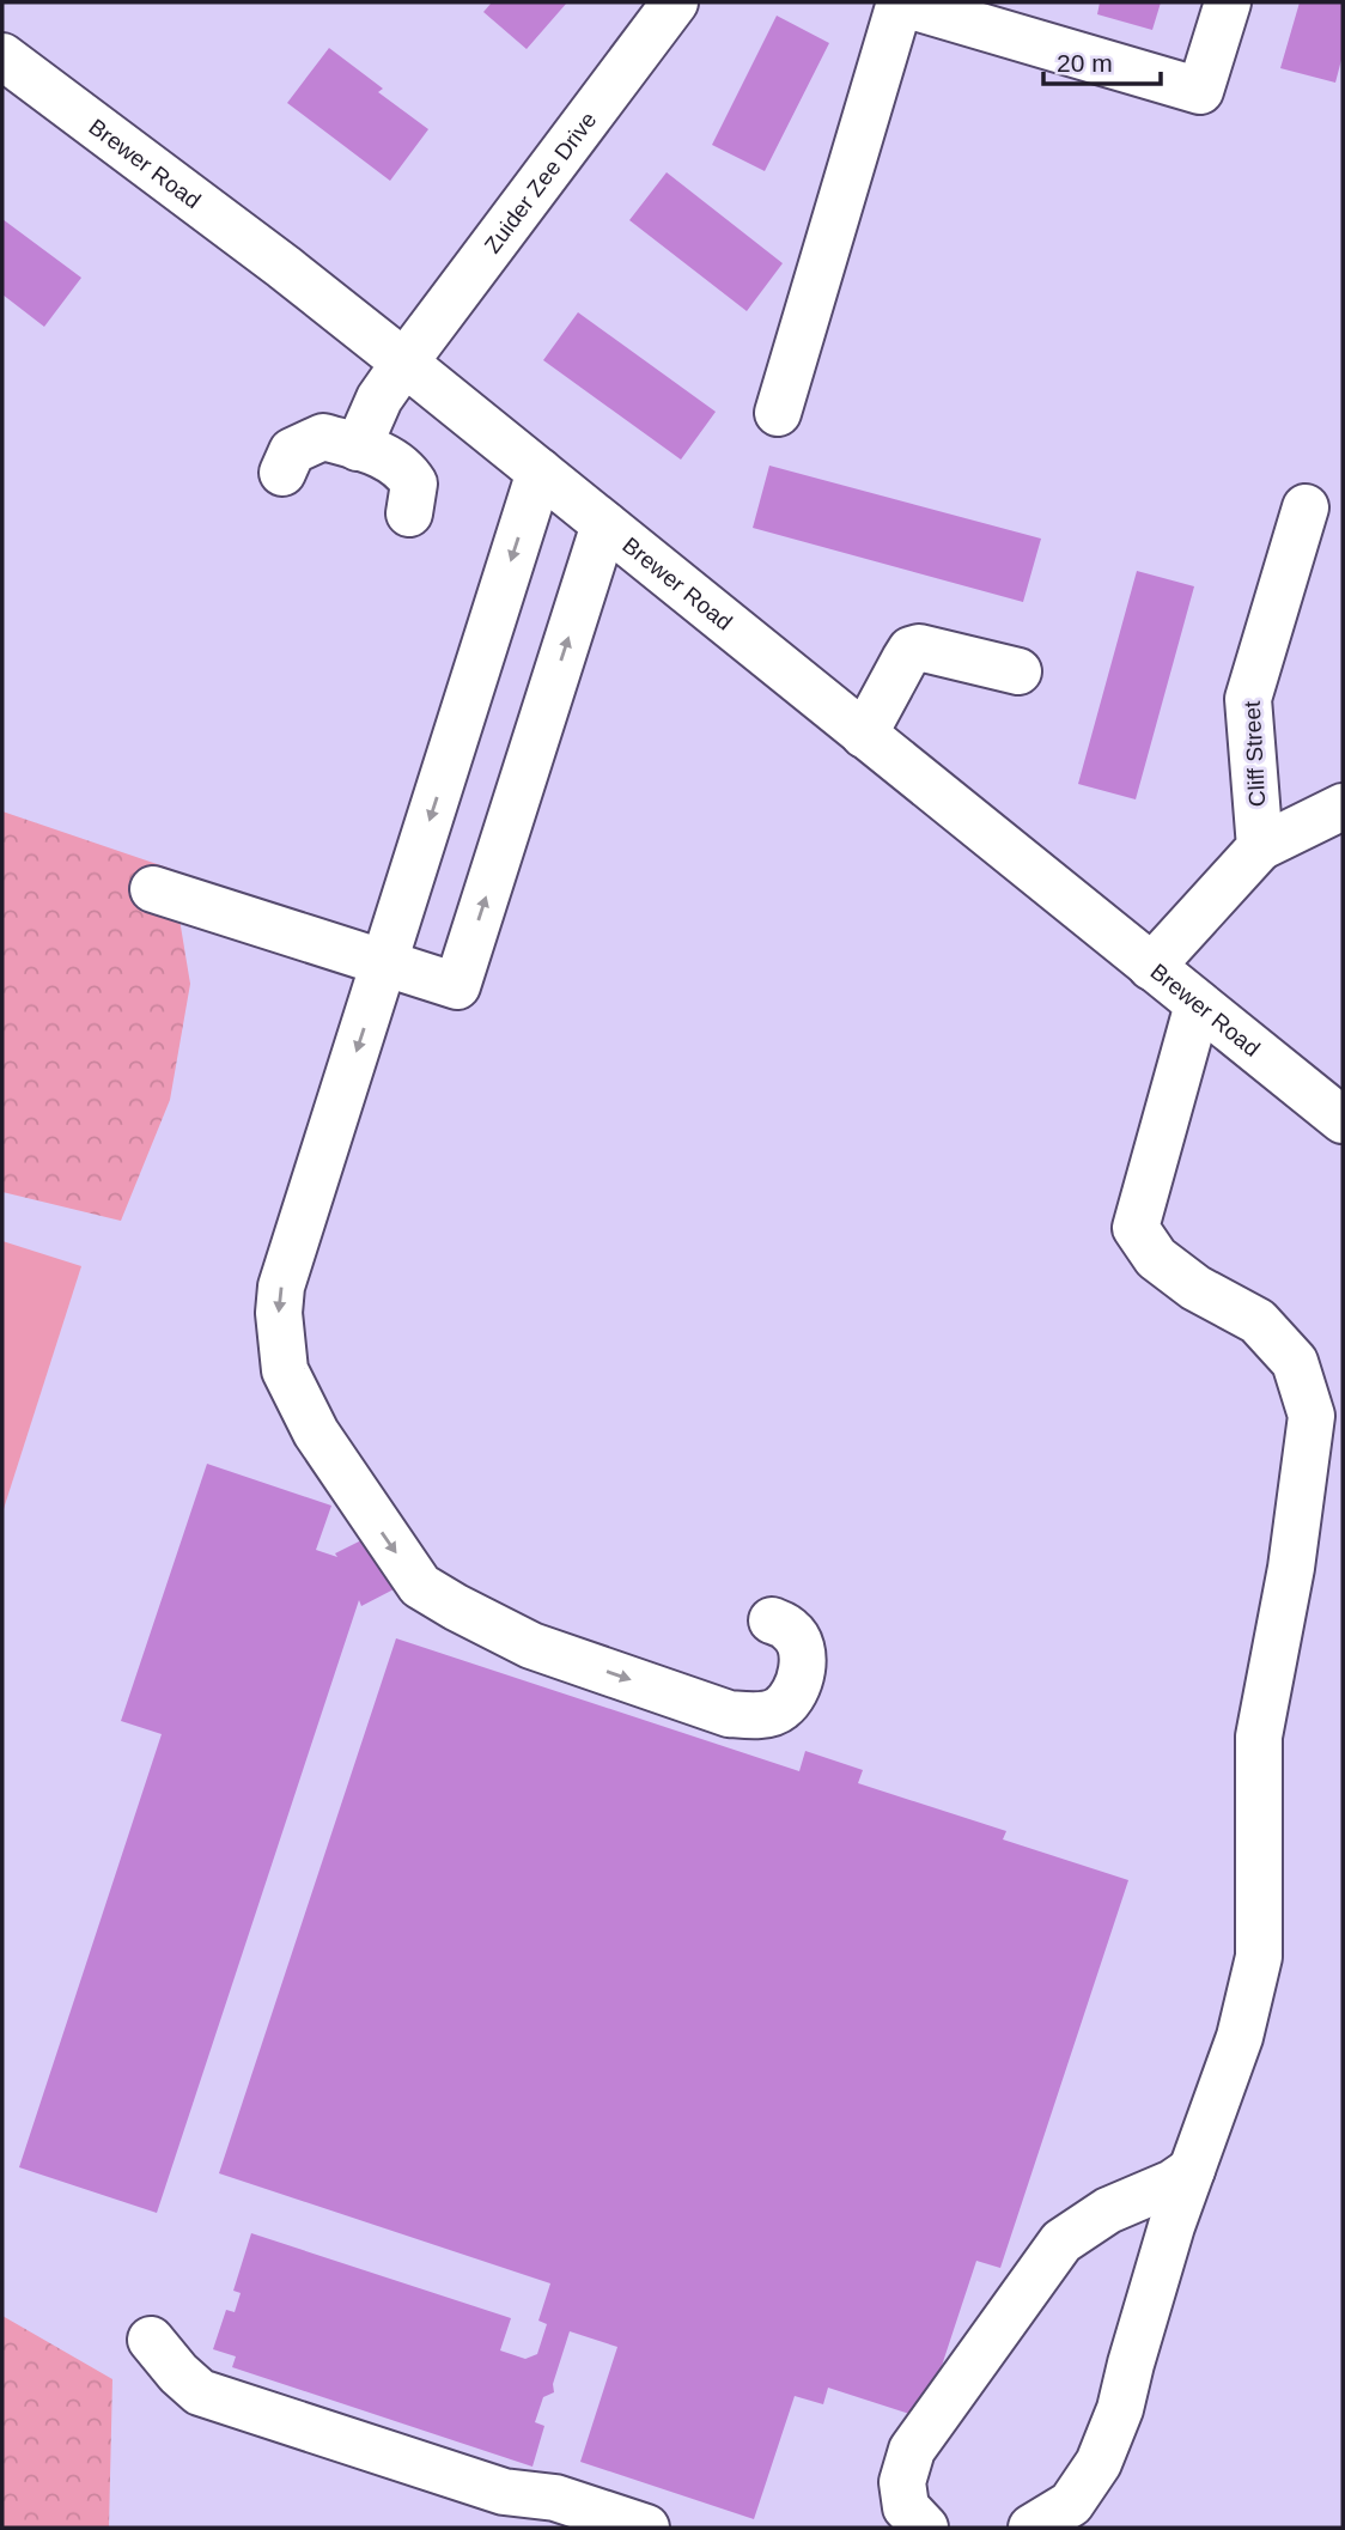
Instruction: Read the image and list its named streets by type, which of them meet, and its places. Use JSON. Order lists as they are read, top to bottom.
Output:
{
  "streets": {
    "street": ["Brewer Road", "Zuider Zee Drive", "Cliff Street"]
  },
  "crossings": [
    ["Brewer Road", "Zuider Zee Drive"]
  ],
  "scale_bar": "20 m"
}
